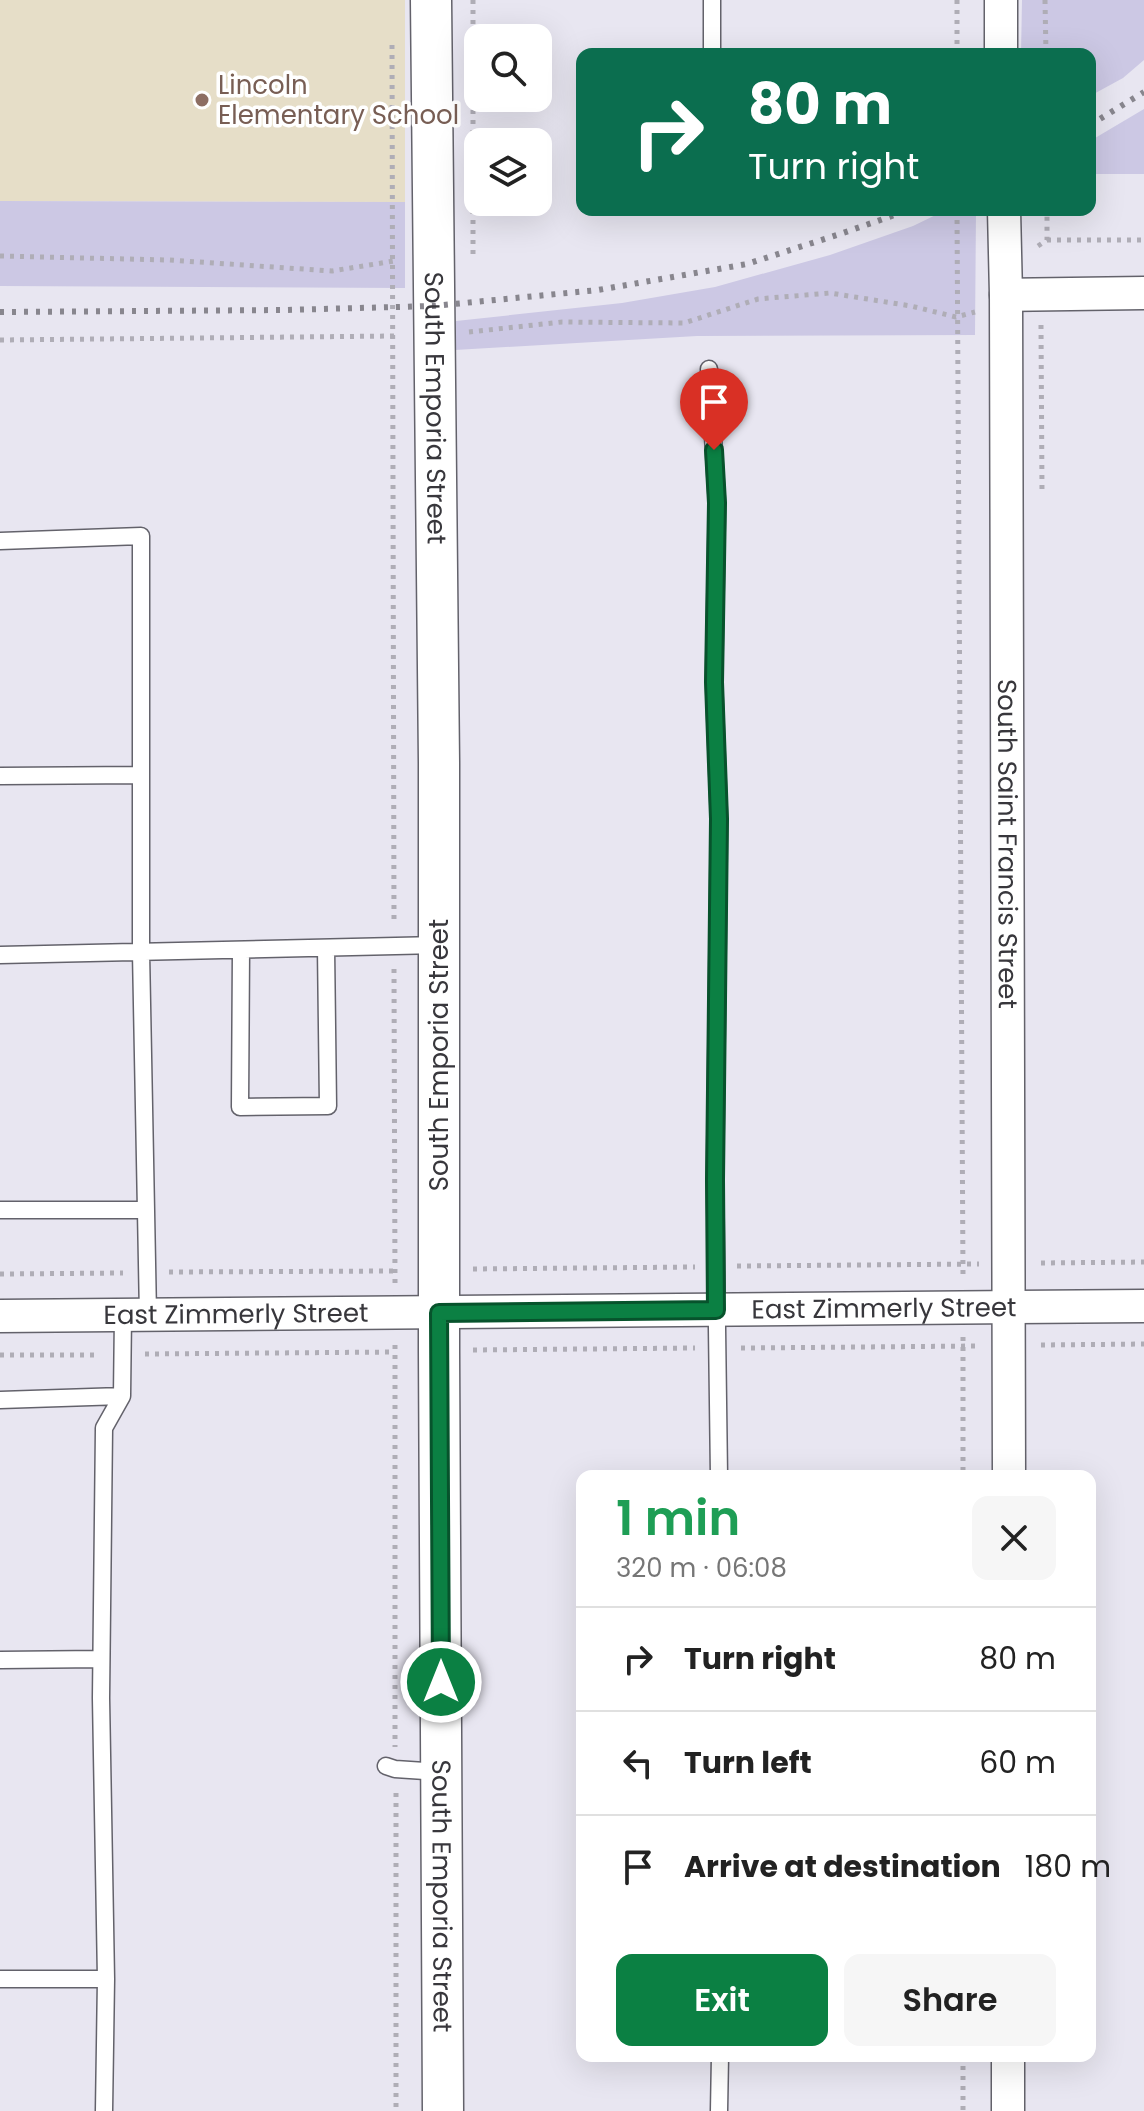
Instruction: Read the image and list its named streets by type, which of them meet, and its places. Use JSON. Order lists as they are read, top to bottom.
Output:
{
  "streets": {
    "street": ["South Emporia Street", "South Saint Francis Street", "East Zimmerly Street"]
  },
  "crossings": [
    ["South Emporia Street", "East Zimmerly Street"],
    ["South Saint Francis Street", "East Zimmerly Street"]
  ],
  "places": ["Lincoln Elementary School"],
  "page": {
    "turn": ["80 m", "Turn right"],
    "heading": ["1 min", "320 m · 06:08"],
    "list": [
      {
        "name": "Turn right",
        "value": "80 m"
      },
      {
        "name": "Turn left",
        "value": "60 m"
      },
      {
        "name": "Arrive at destination",
        "value": "180 m"
      }
    ],
    "buttons": ["Exit", "Share"]
  }
}
